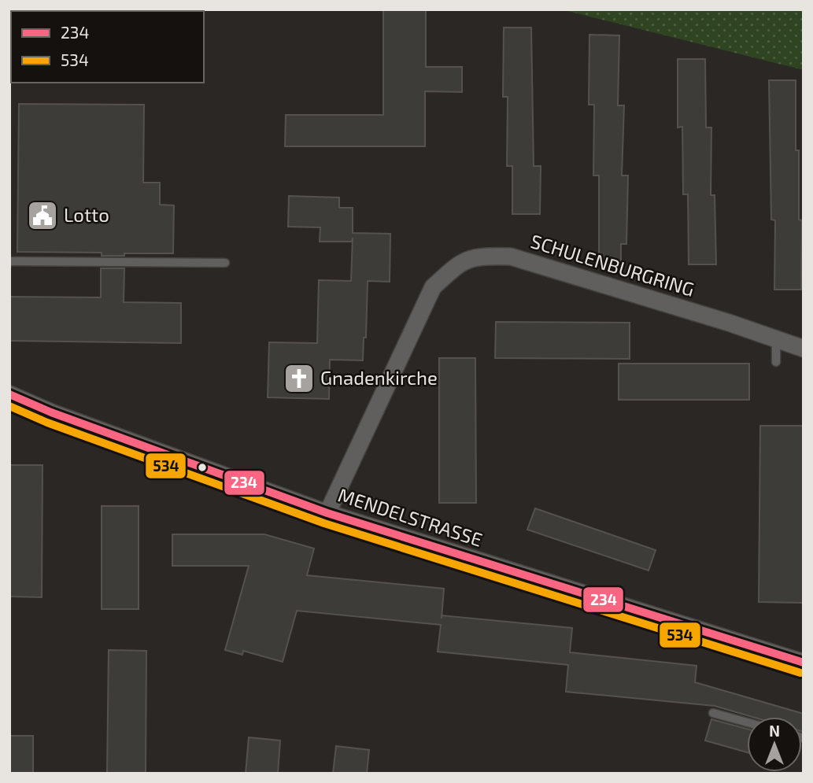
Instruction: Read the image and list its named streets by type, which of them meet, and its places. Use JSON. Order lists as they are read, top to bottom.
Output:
{
  "streets": {
    "street": ["SCHULENBURGRING", "MENDELSTRASSE"]
  },
  "crossings": [
    ["SCHULENBURGRING", "MENDELSTRASSE"]
  ],
  "places": {
    "public building": ["Lotto"],
    "church": ["Gnadenkirche"]
  },
  "lines": ["transit line 234", "transit line 534"],
  "legend": ["234", "534"],
  "north": "top"
}
